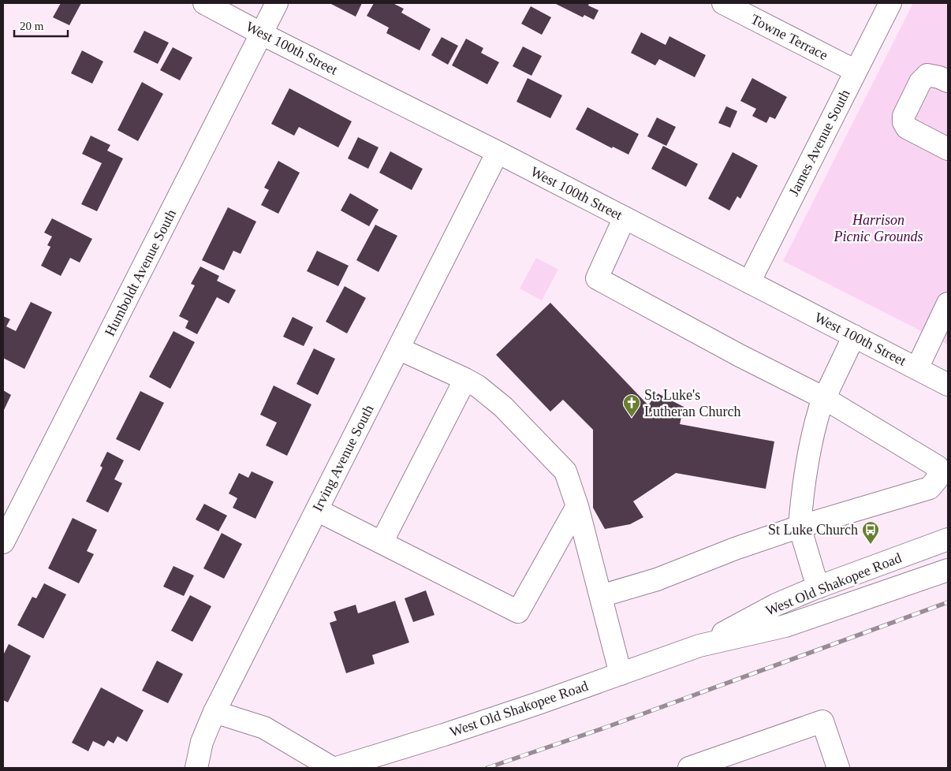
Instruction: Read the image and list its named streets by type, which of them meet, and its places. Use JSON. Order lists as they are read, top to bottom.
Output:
{
  "streets": {
    "street": [
      "Towne Terrace",
      "West 100th Street",
      "James Avenue South",
      "Humboldt Avenue South",
      "Irving Avenue South",
      "West Old Shakopee Road"
    ]
  },
  "crossings": [
    ["Towne Terrace", "James Avenue South"],
    ["West 100th Street", "James Avenue South"],
    ["West 100th Street", "Humboldt Avenue South"],
    ["West 100th Street", "Irving Avenue South"]
  ],
  "parks": ["Harrison Picnic Grounds"],
  "places": {
    "church": ["St. Luke's Lutheran Church"],
    "bus stop": ["St Luke Church"]
  },
  "scale_bar": "20 m"
}
